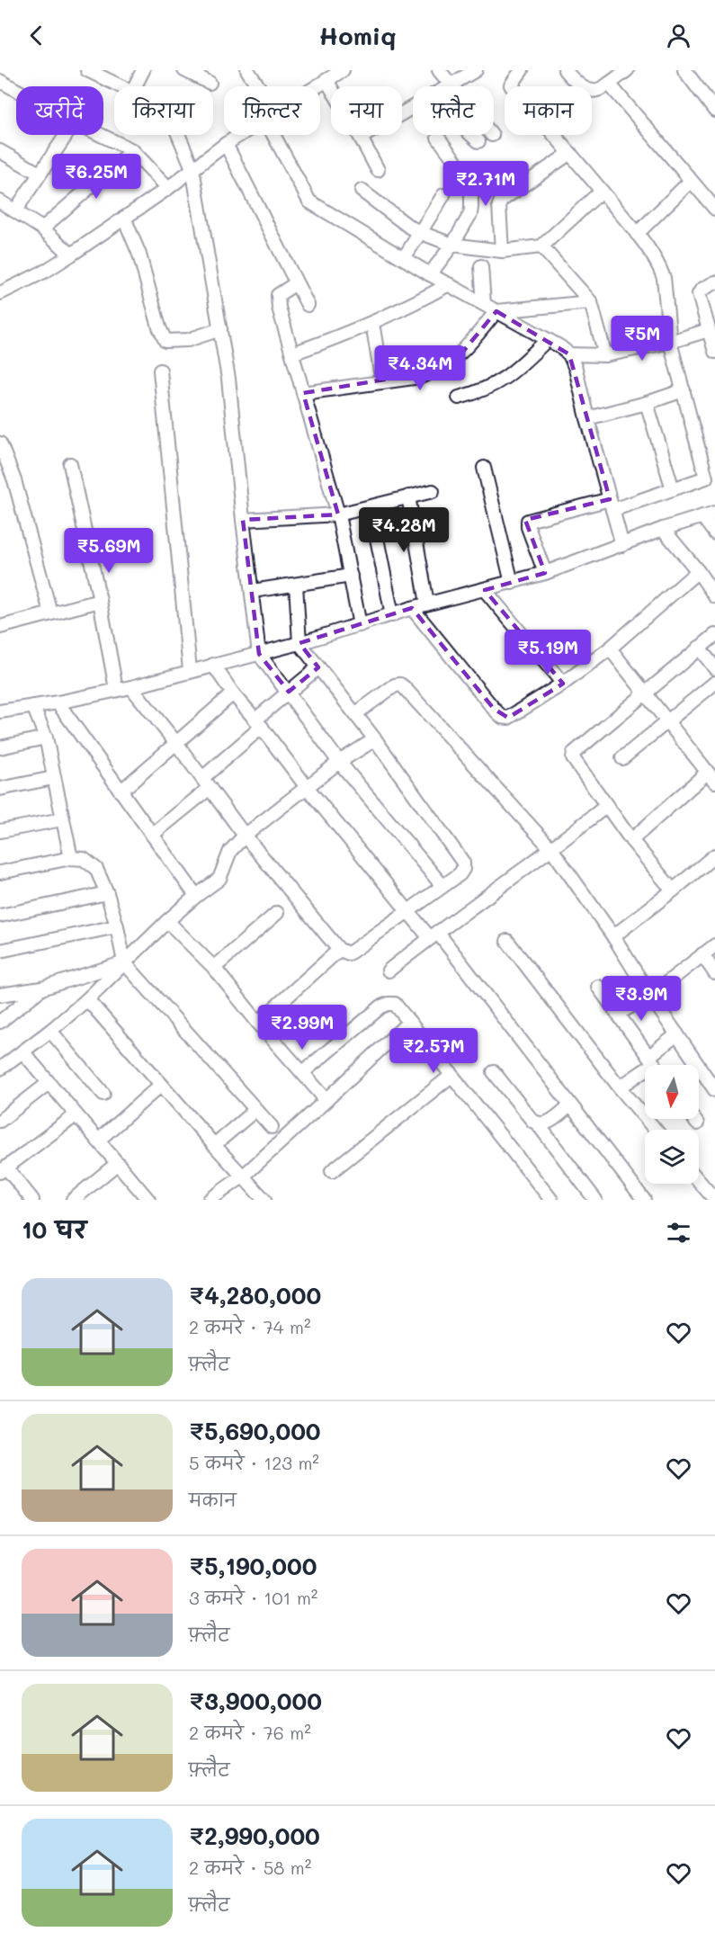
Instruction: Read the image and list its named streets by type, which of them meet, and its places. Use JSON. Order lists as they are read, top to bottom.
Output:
{
  "north": "bottom",
  "page": {
    "header": "Homiq",
    "chip": [
      "खरीदें",
      "किराया",
      "फ़िल्टर",
      "नया",
      "फ़्लैट",
      "मकान"
    ],
    "price": [
      "₹6.25M",
      "₹2.71M",
      "₹5M",
      "₹4.34M",
      "₹4.28M",
      "₹5.69M",
      "₹5.19M",
      "₹3.9M",
      "₹2.99M",
      "₹2.57M"
    ],
    "heading": "10 घर",
    "list": [
      {
        "name": "₹4,280,000",
        "note": "2 कमरे · 74 m² · फ़्लैट"
      },
      {
        "name": "₹5,690,000",
        "note": "5 कमरे · 123 m² · मकान"
      },
      {
        "name": "₹5,190,000",
        "note": "3 कमरे · 101 m² · फ़्लैट"
      },
      {
        "name": "₹3,900,000",
        "note": "2 कमरे · 76 m² · फ़्लैट"
      },
      {
        "name": "₹2,990,000",
        "note": "2 कमरे · 58 m² · फ़्लैट"
      }
    ]
  }
}
